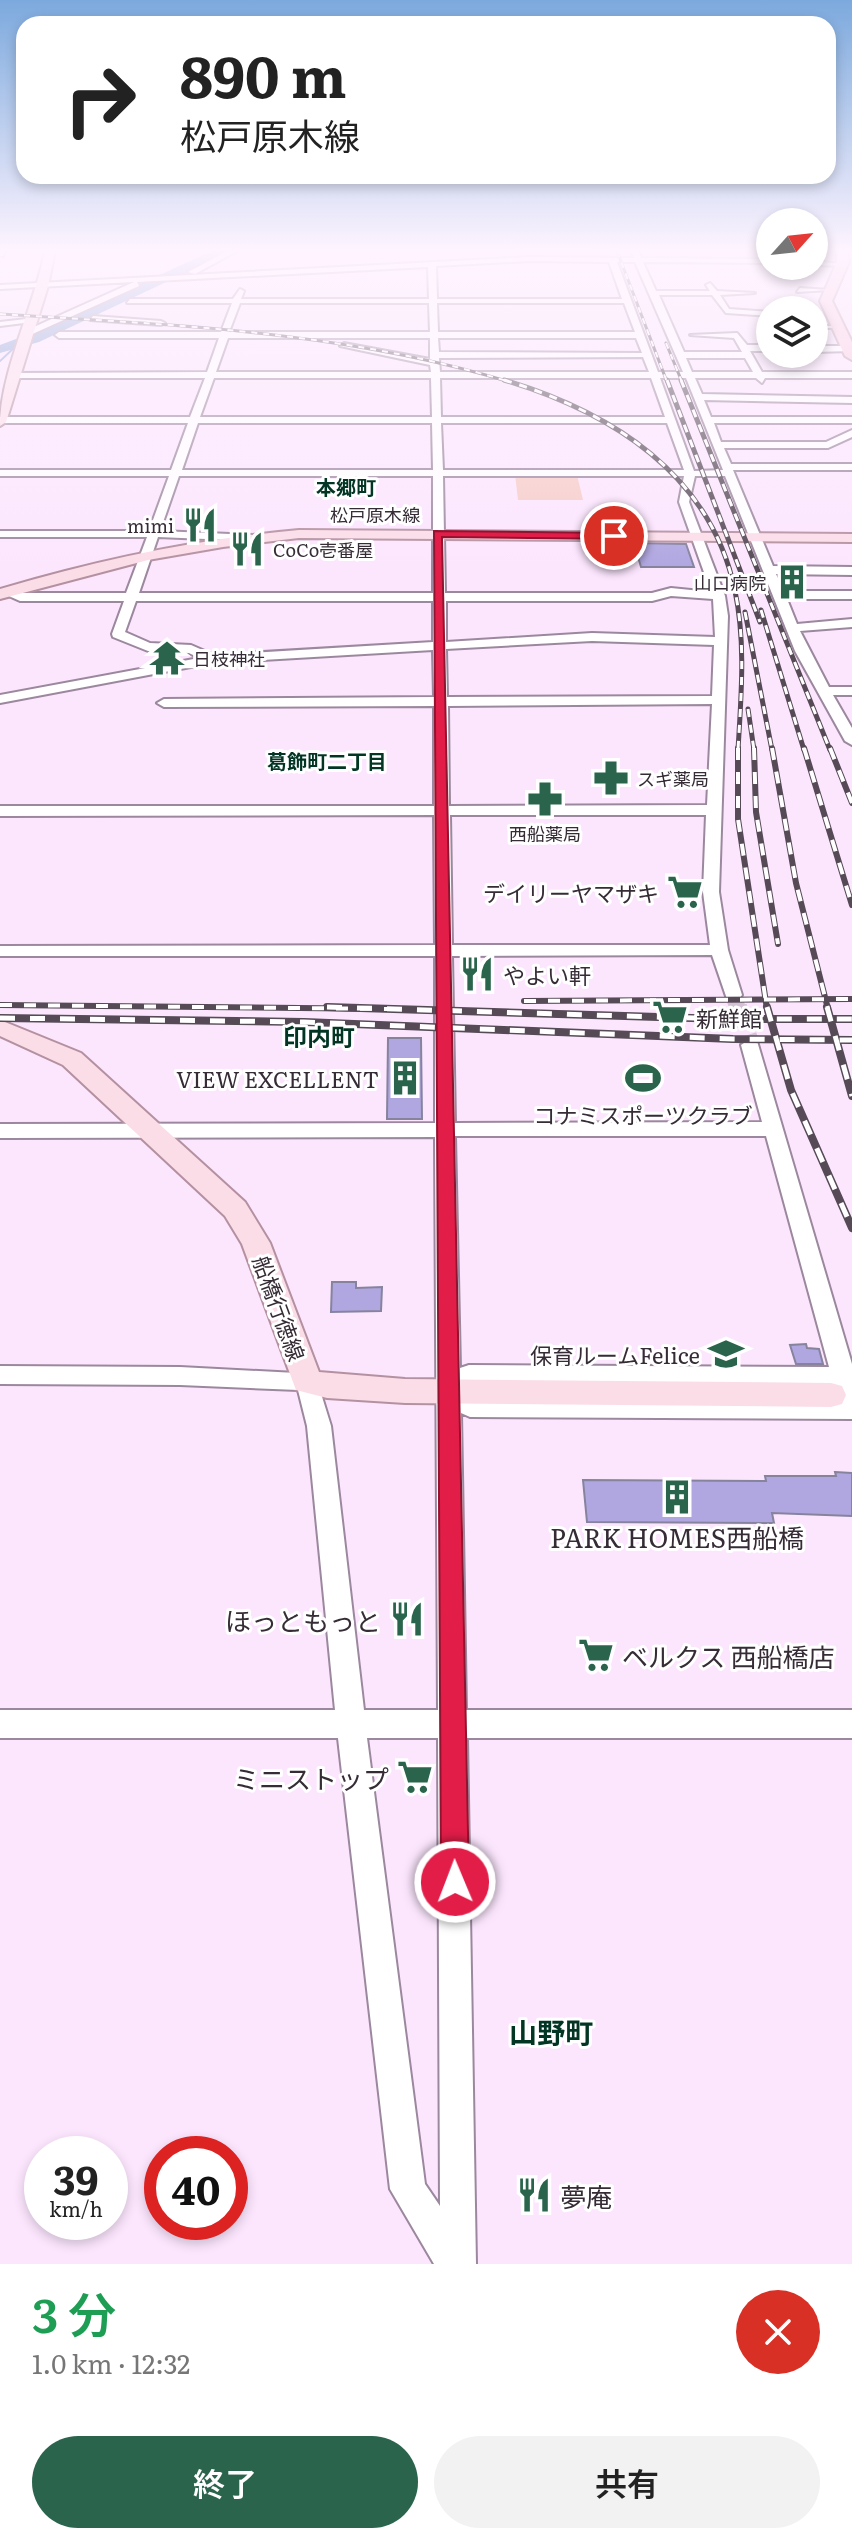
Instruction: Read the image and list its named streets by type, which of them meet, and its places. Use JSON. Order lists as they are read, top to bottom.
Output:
{
  "streets": {
    "main road": ["松戸原木線", "船橋行徳線"]
  },
  "districts": [
    "本郷町",
    "葛飾町二丁目",
    "印内町",
    "山野町"
  ],
  "places": {
    "restaurant": [
      "mimi",
      "CoCo壱番屋",
      "やよい軒",
      "ほっともっと",
      "夢庵"
    ],
    "building": ["山口病院", "VIEW EXCELLENT", "PARK HOMES西船橋"],
    "temple": ["日枝神社"],
    "pharmacy": ["スギ薬局", "西船薬局"],
    "supermarket": [
      "デイリーヤマザキ",
      "新鮮館",
      "ベルクス 西船橋店",
      "ミニストップ"
    ],
    "sports": ["コナミスポーツクラブ"],
    "school or university": ["保育ルームFelice"]
  },
  "north": "top right",
  "page": {
    "turn": ["890 m", "松戸原木線"],
    "speed": "39 km/h",
    "limit": "40",
    "heading": ["3 分", "1.0 km · 12:32"],
    "buttons": ["終了", "共有"]
  }
}
